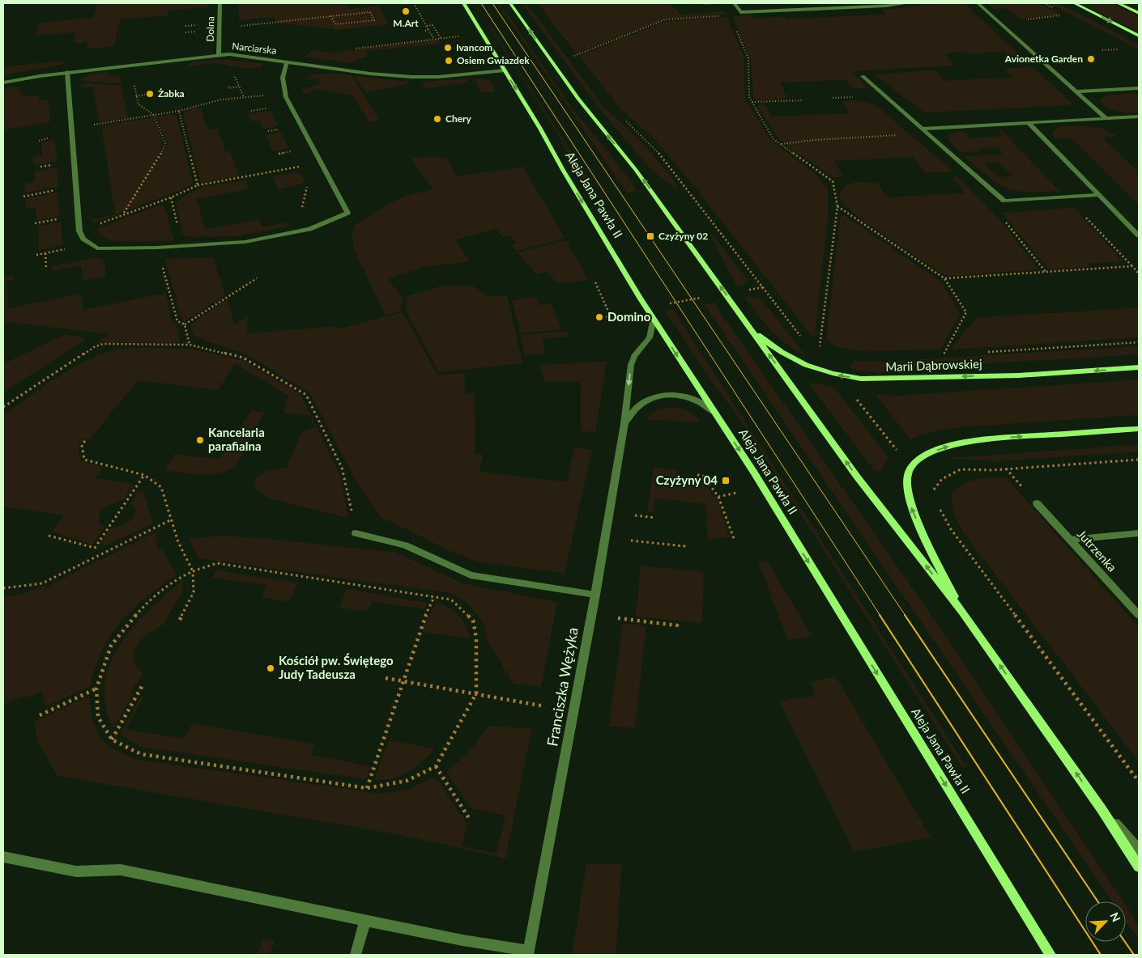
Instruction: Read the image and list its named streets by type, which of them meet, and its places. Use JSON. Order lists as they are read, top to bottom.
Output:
{
  "streets": {
    "main road": ["Aleja Jana Pawła II", "Marii Dąbrowskiej"],
    "street": [
      "Dolna",
      "Narciarska",
      "Jutrzenka",
      "Franciszka Wężyka"
    ]
  },
  "crossings": [
    ["Dolna", "Narciarska"],
    ["Narciarska", "Aleja Jana Pawła II"],
    ["Aleja Jana Pawła II", "Franciszka Wężyka"]
  ],
  "one_way": ["Aleja Jana Pawła II", "Marii Dąbrowskiej"],
  "places": {
    "other": [
      "M.Art",
      "Ivancom",
      "Avionetka Garden",
      "Osiem Gwiazdek",
      "Żabka",
      "Chery",
      "Domino",
      "Kancelaria parafialna",
      "Kościół pw. Świętego Judy Tadeusza"
    ],
    "transit": ["Czyżyny 02", "Czyżyny 04"]
  },
  "north": "top right"
}
